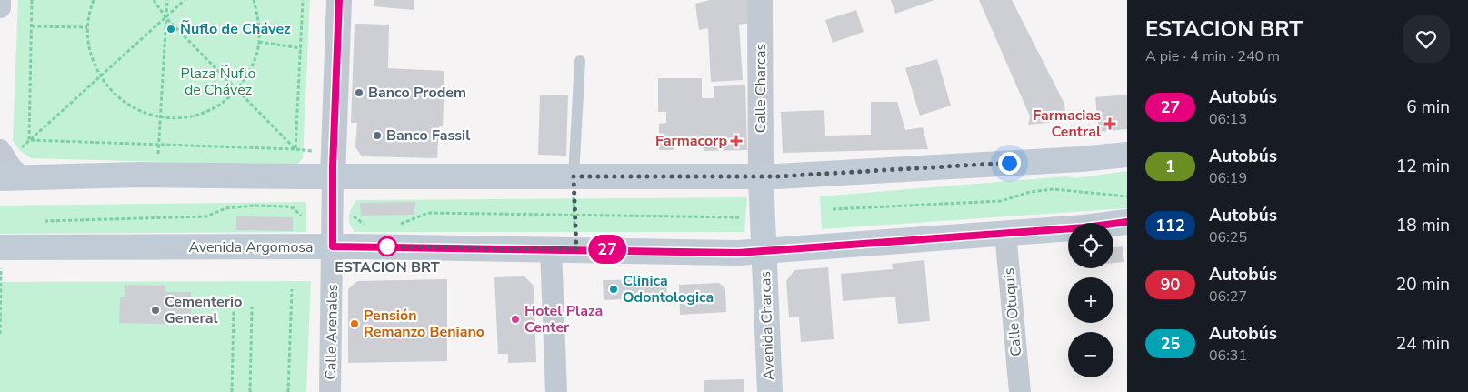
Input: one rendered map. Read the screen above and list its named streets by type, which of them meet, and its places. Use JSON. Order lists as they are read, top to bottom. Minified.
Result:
{"streets":{"main road":["Avenida Argomosa","Avenida Charcas"],"street":["Calle Charcas","Calle Otuquis","Calle Arenales"]},"crossings":[["Calle Charcas","Avenida Charcas"],["Avenida Argomosa","Calle Otuquis"],["Avenida Argomosa","Avenida Charcas"],["Avenida Argomosa","Calle Arenales"]],"parks":["Plaza Ñuflo de Chávez"],"places":{"other":["Ñuflo de Chávez","Banco Prodem","Banco Fassil","ESTACION BRT","Clinica Odontologica","Cementerio General","Hotel Plaza Center","Pensión Remanzo Beniano"],"health":["Farmacias Central","Farmacorp"]},"lines":["bus line 27"],"page":{"on_map":"27","heading":["ESTACION BRT","A pie · 4 min · 240 m"],"list":[{"mark":"27","name":"Autobús","note":"06:13","value":"6 min"},{"mark":"1","name":"Autobús","note":"06:19","value":"12 min"},{"mark":"112","name":"Autobús","note":"06:25","value":"18 min"},{"mark":"90","name":"Autobús","note":"06:27","value":"20 min"},{"mark":"25","name":"Autobús","note":"06:31","value":"24 min"}],"map_buttons":["+","−"]}}
